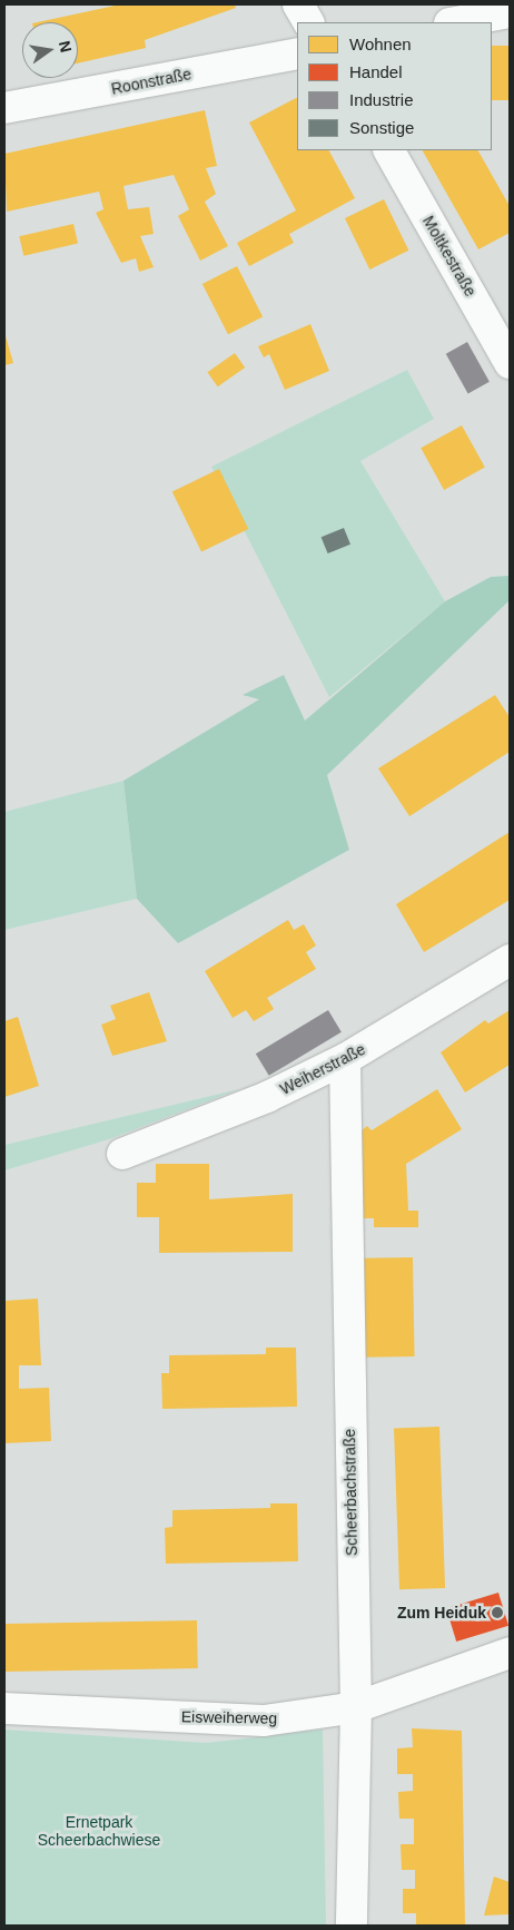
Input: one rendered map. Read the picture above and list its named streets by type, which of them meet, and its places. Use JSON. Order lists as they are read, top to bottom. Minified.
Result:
{"streets":{"street":["Roonstraße","Moltkestraße","Weiherstraße","Scheerbachstraße","Eisweiherweg"]},"crossings":[["Weiherstraße","Scheerbachstraße"],["Scheerbachstraße","Eisweiherweg"]],"parks":["Ernetpark Scheerbachwiese"],"places":["Zum Heiduk"],"legend":["Wohnen","Handel","Industrie","Sonstige"],"north":"right"}
